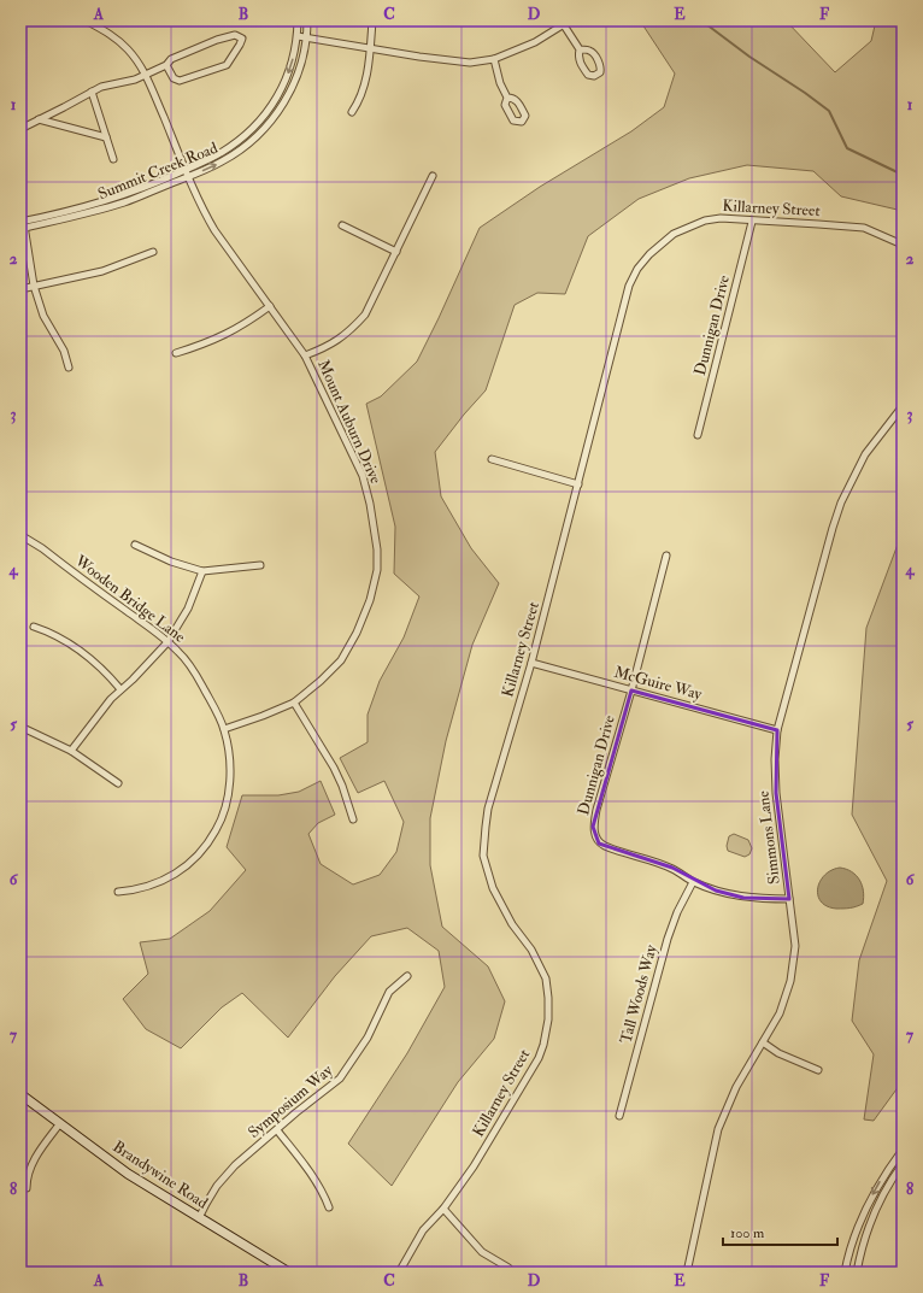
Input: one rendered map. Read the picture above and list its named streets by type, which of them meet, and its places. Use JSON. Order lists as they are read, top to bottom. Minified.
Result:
{"streets":{"main road":["Brandywine Road"],"street":["Summit Creek Road","Killarney Street","Dunnigan Drive","Mount Auburn Drive","Wooden Bridge Lane","McGuire Way","Simmons Lane","Tall Woods Way","Symposium Way"]},"crossings":[["Summit Creek Road","Mount Auburn Drive"],["Killarney Street","Dunnigan Drive"],["Killarney Street","McGuire Way"],["Dunnigan Drive","McGuire Way"],["Dunnigan Drive","Simmons Lane"],["Dunnigan Drive","Tall Woods Way"],["Mount Auburn Drive","Wooden Bridge Lane"],["McGuire Way","Simmons Lane"],["Symposium Way","Brandywine Road"]],"scale_bar":"100 m","grid":{"columns":["A","B","C","D","E","F"],"rows":["1","2","3","4","5","6","7","8"]}}
